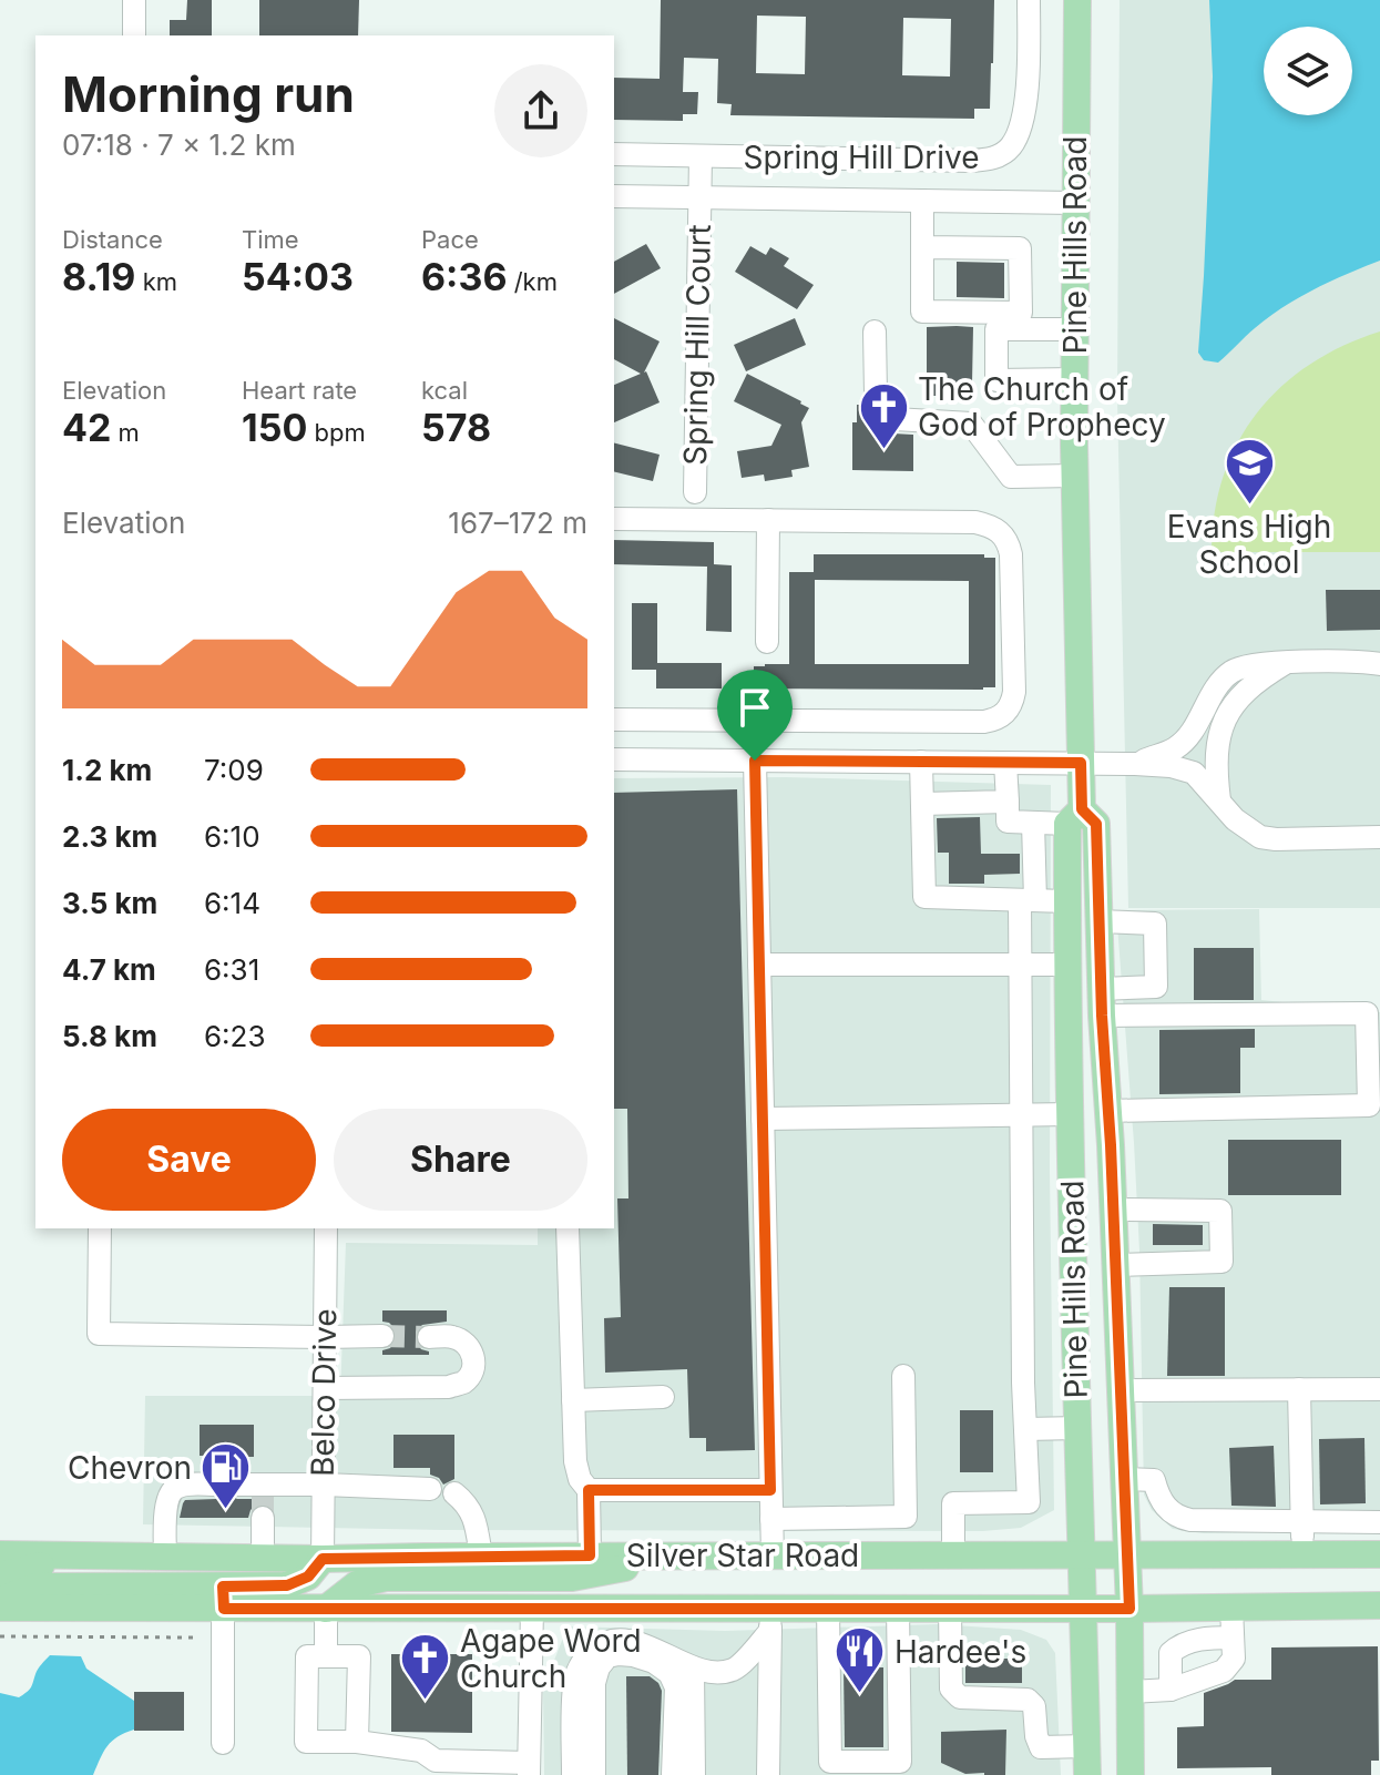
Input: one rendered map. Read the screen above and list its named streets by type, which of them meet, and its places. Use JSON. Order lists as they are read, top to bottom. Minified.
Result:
{"streets":{"main road":["Pine Hills Road","Silver Star Road"],"street":["Spring Hill Drive","Spring Hill Court","Belco Drive"]},"crossings":[["Spring Hill Drive","Pine Hills Road"],["Spring Hill Drive","Spring Hill Court"],["Pine Hills Road","Silver Star Road"],["Belco Drive","Silver Star Road"]],"places":{"church":["The Church of God of Prophecy","Agape Word Church"],"school or university":["Evans High School"],"fuel station":["Chevron"],"restaurant":["Hardee's"]},"page":{"heading":["Morning run","07:18 · 7 × 1.2 km"],"stats":[["Distance","8.19 km"],["Time","54:03"],["Pace","6:36 /km"],["Elevation","42 m"],["Heart rate","150 bpm"],["kcal","578"]],"chart":["Elevation","167–172 m"],"list":[{"name":"1.2 km","note":"7:09"},{"name":"2.3 km","note":"6:10"},{"name":"3.5 km","note":"6:14"},{"name":"4.7 km","note":"6:31"},{"name":"5.8 km","note":"6:23"}],"buttons":["Save","Share"]}}
